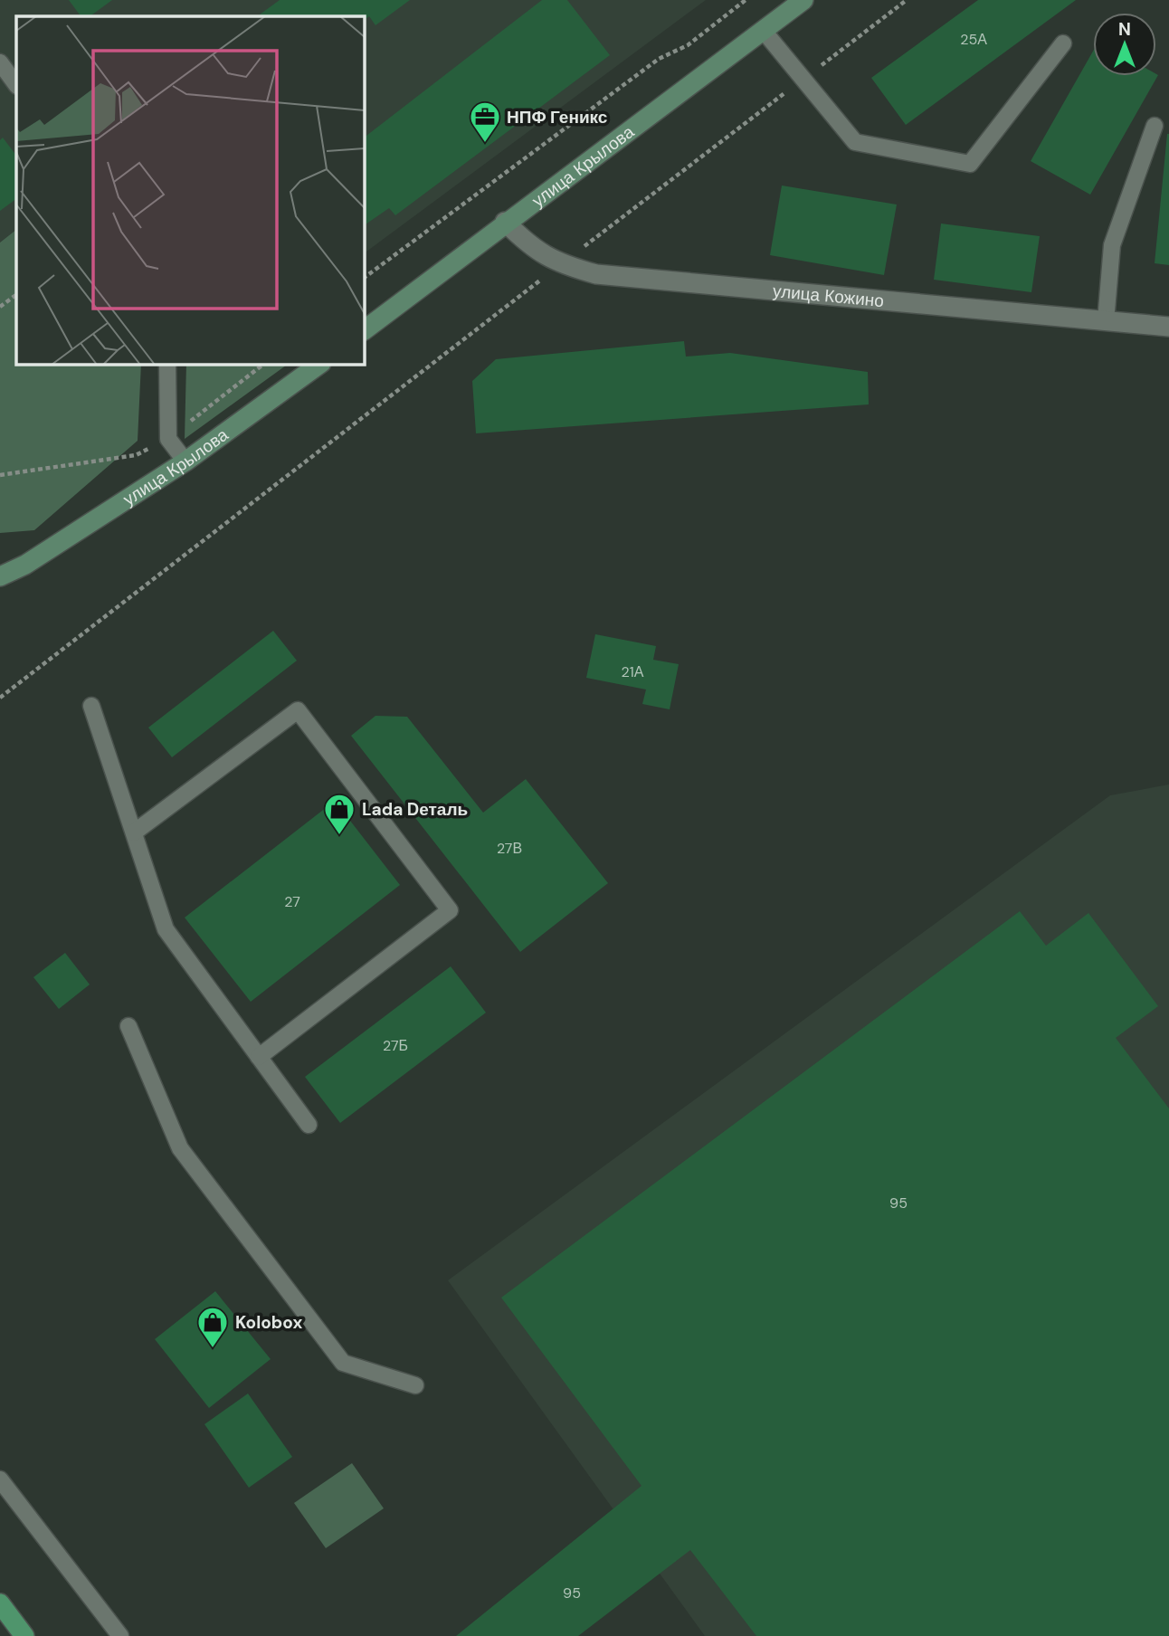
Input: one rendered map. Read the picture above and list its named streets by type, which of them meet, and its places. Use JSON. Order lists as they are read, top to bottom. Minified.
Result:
{"streets":{"main road":["улица Крылова"],"street":["улица Кожино"]},"crossings":[["улица Крылова","улица Кожино"]],"places":{"office":["НПФ Геникс"],"shop":["Lada Dеталь","Kolobox"]},"house_numbers":["25А","21А","27В","27","27Б","95","95"],"north":"top"}
